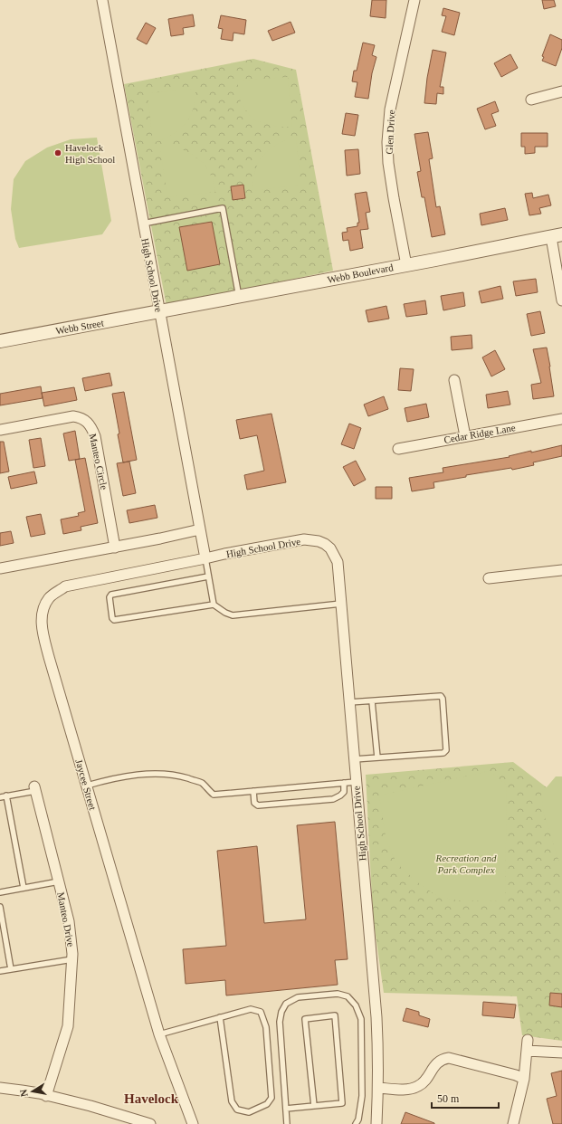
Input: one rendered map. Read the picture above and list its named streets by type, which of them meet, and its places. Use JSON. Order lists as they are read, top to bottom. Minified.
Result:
{"streets":{"street":["Glen Drive","Webb Boulevard","High School Drive","Webb Street","Cedar Ridge Lane","Manteo Circle","Jaycee Street","Manteo Drive"]},"crossings":[["Glen Drive","Webb Boulevard"],["Webb Boulevard","High School Drive"],["Webb Boulevard","Webb Street"],["High School Drive","Webb Street"],["High School Drive","Jaycee Street"]],"districts":["Havelock"],"parks":["Recreation and Park Complex"],"places":["Havelock High School"],"scale_bar":"50 m","north":"left"}
